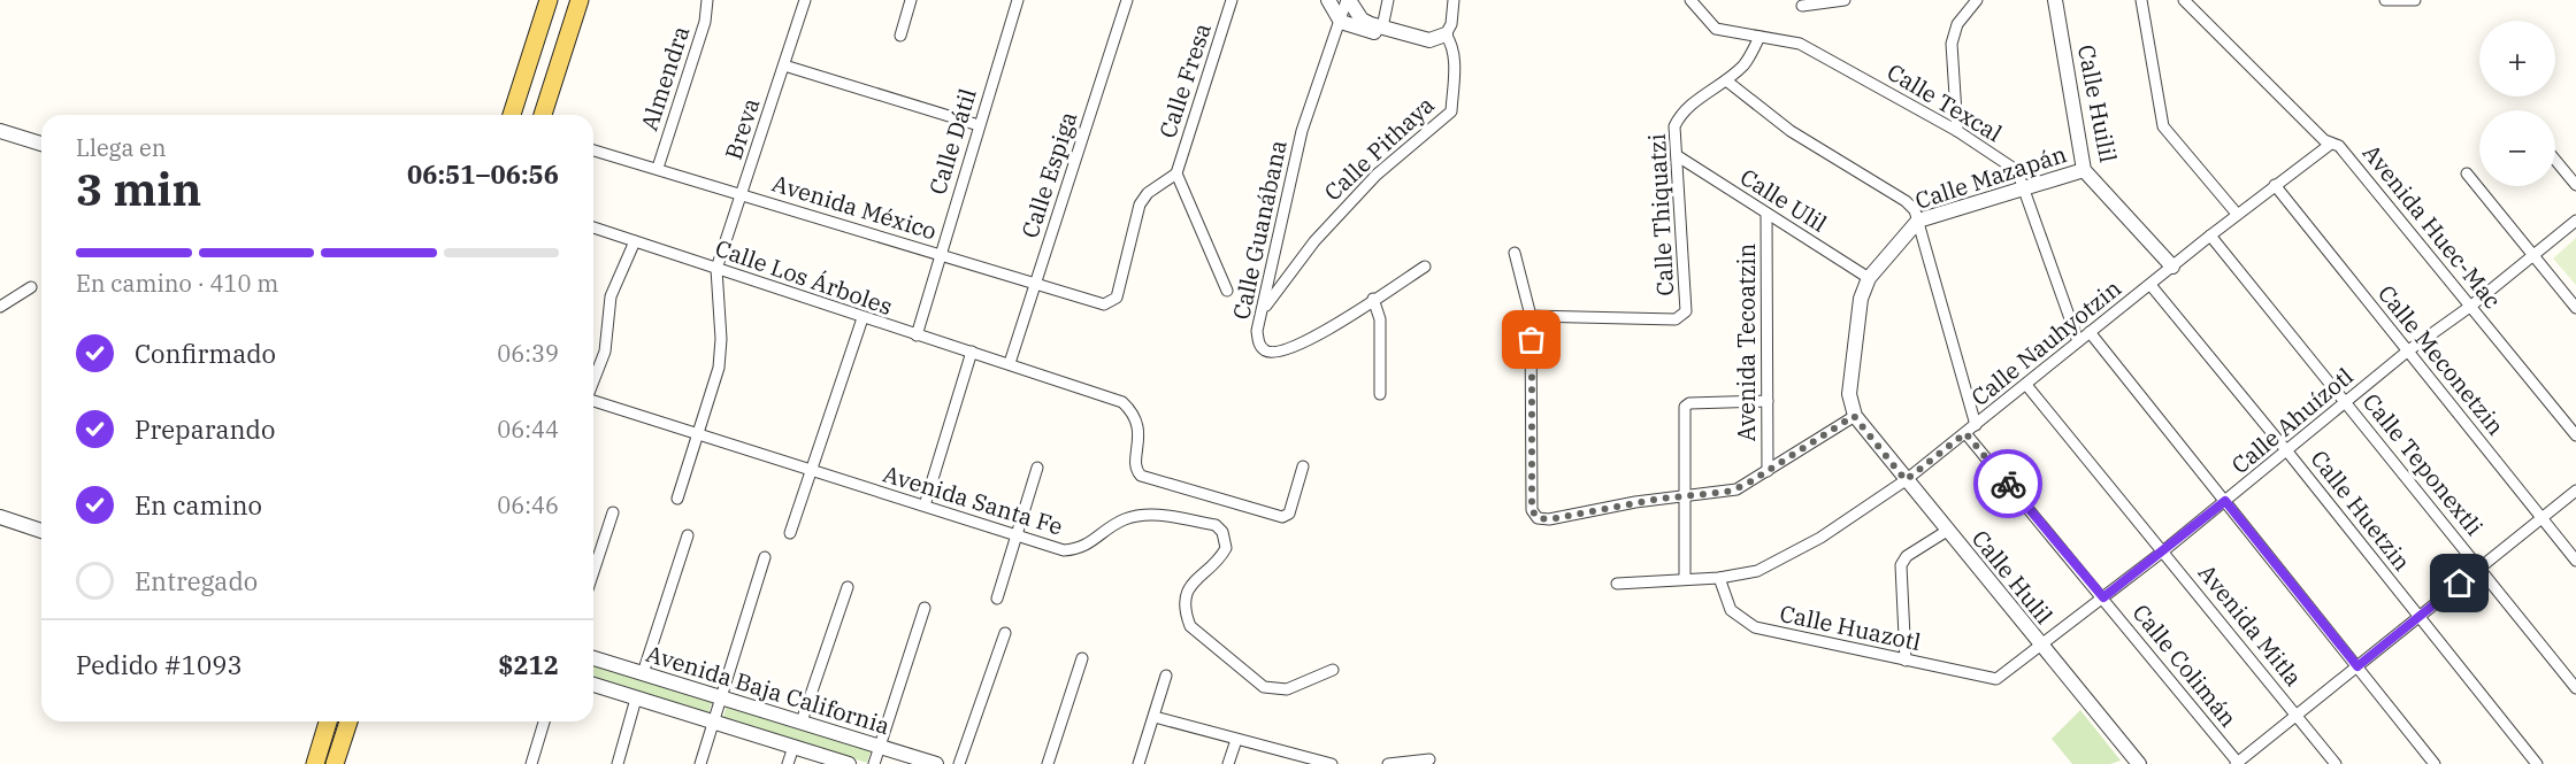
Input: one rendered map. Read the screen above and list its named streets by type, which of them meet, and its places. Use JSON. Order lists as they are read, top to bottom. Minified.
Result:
{"streets":{"street":["Almendra","Calle Fresa","Calle Texcal","Calle Huilil","Breva","Calle Dátil","Calle Pithaya","Calle Espiga","Calle Mazapán","Calle Ulil","Avenida México","Calle Thiquatzi","Avenida Huec-Mac","Calle Guanábana","Calle Los Árboles","Avenida Tecoatzin","Calle Nauhyotzin","Calle Meconetzin","Calle Ahuízotl","Calle Teponextli","Avenida Santa Fe","Calle Huetzin","Calle Hulil","Avenida Mitla","Calle Huazotl","Calle Colimán","Avenida Baja California"]},"crossings":[["Almendra","Avenida México"],["Calle Fresa","Avenida México"],["Calle Texcal","Calle Mazapán"],["Calle Texcal","Calle Thiquatzi"],["Calle Texcal","Calle Nauhyotzin"],["Calle Huilil","Calle Mazapán"],["Calle Huilil","Calle Nauhyotzin"],["Breva","Avenida México"],["Breva","Calle Los Árboles"],["Calle Dátil","Avenida México"],["Calle Dátil","Calle Los Árboles"],["Calle Pithaya","Calle Guanábana"],["Calle Espiga","Avenida México"],["Calle Espiga","Calle Los Árboles"],["Calle Mazapán","Calle Ulil"],["Calle Mazapán","Calle Hulil"],["Calle Ulil","Calle Thiquatzi"],["Calle Ulil","Avenida Tecoatzin"],["Avenida Huec-Mac","Calle Nauhyotzin"],["Avenida Huec-Mac","Calle Ahuízotl"],["Calle Nauhyotzin","Calle Meconetzin"],["Calle Nauhyotzin","Calle Teponextli"],["Calle Nauhyotzin","Calle Huetzin"],["Calle Nauhyotzin","Calle Hulil"],["Calle Nauhyotzin","Avenida Mitla"],["Calle Nauhyotzin","Calle Huazotl"],["Calle Nauhyotzin","Calle Colimán"],["Calle Meconetzin","Calle Ahuízotl"],["Calle Ahuízotl","Calle Teponextli"],["Calle Ahuízotl","Calle Huetzin"],["Calle Ahuízotl","Calle Hulil"],["Calle Ahuízotl","Avenida Mitla"],["Calle Ahuízotl","Calle Huazotl"],["Calle Ahuízotl","Calle Colimán"]],"page":{"map_buttons":["+","−"],"heading":["3 min","Llega en","06:51–06:56"],"panel":["Pedido #1093","$212"],"bar":"En camino · 410 m","list":[["Confirmado","06:39"],["Preparando","06:44"],["En camino","06:46"],"Entregado"]}}
